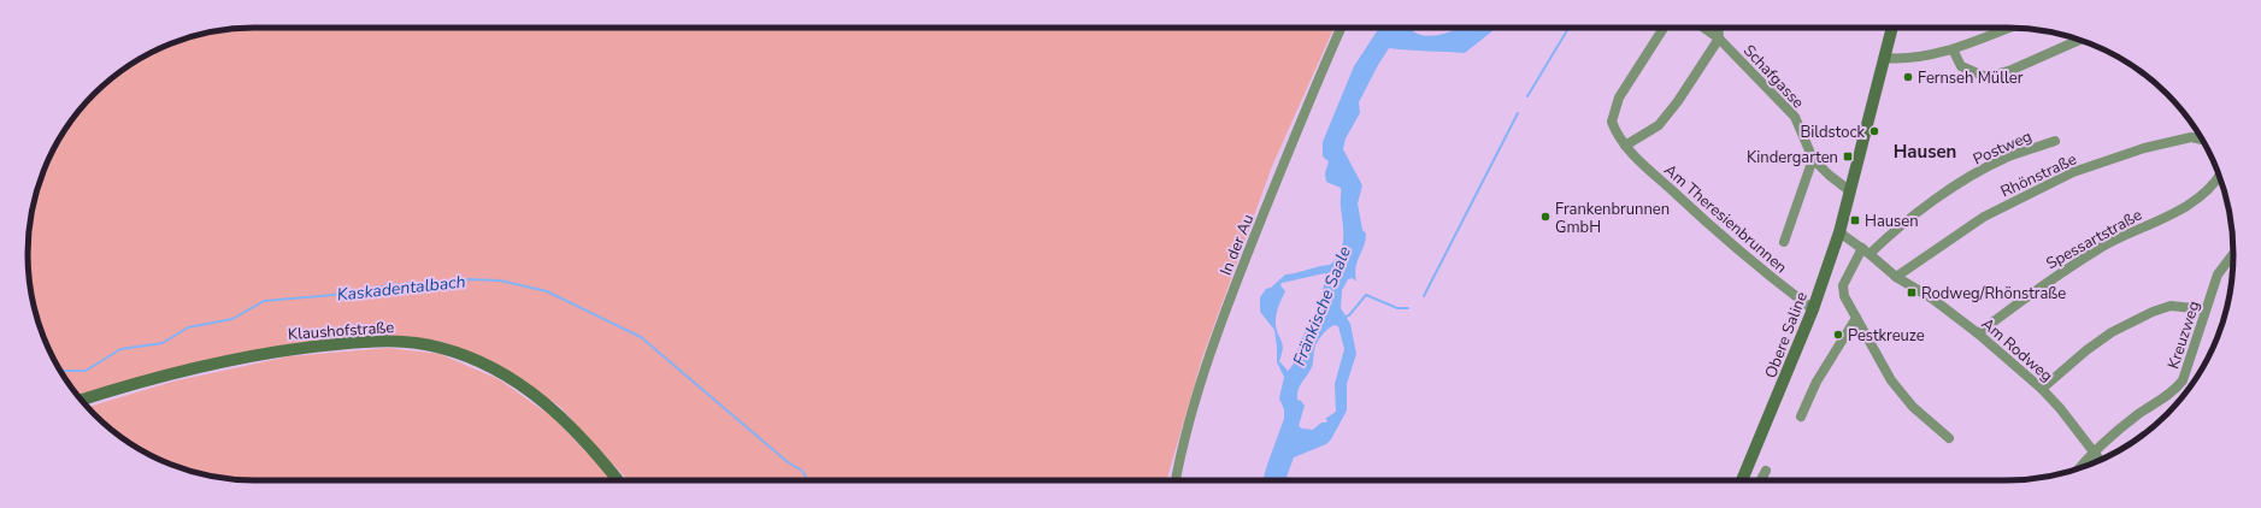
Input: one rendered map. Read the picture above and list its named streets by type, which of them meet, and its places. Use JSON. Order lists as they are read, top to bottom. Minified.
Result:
{"streets":{"main road":["Klaushofstraße","Obere Saline"],"street":["Schafgasse","Postweg","Rhönstraße","Am Theresienbrunnen","Spessartstraße","In der Au","Kreuzweg","Am Rodweg"]},"crossings":[["Schafgasse","Obere Saline"],["Postweg","Am Rodweg"],["Rhönstraße","Am Rodweg"],["Am Theresienbrunnen","Obere Saline"],["Spessartstraße","Am Rodweg"],["Obere Saline","Am Rodweg"],["Kreuzweg","Am Rodweg"]],"districts":["Hausen"],"water":["Kaskadentalbach","Fränkische Saale"],"places":{"other":["Fernseh Müller","Bildstock","Frankenbrunnen GmbH","Pestkreuze"],"transit":["Kindergarten","Hausen","Rodweg/Rhönstraße"]}}
